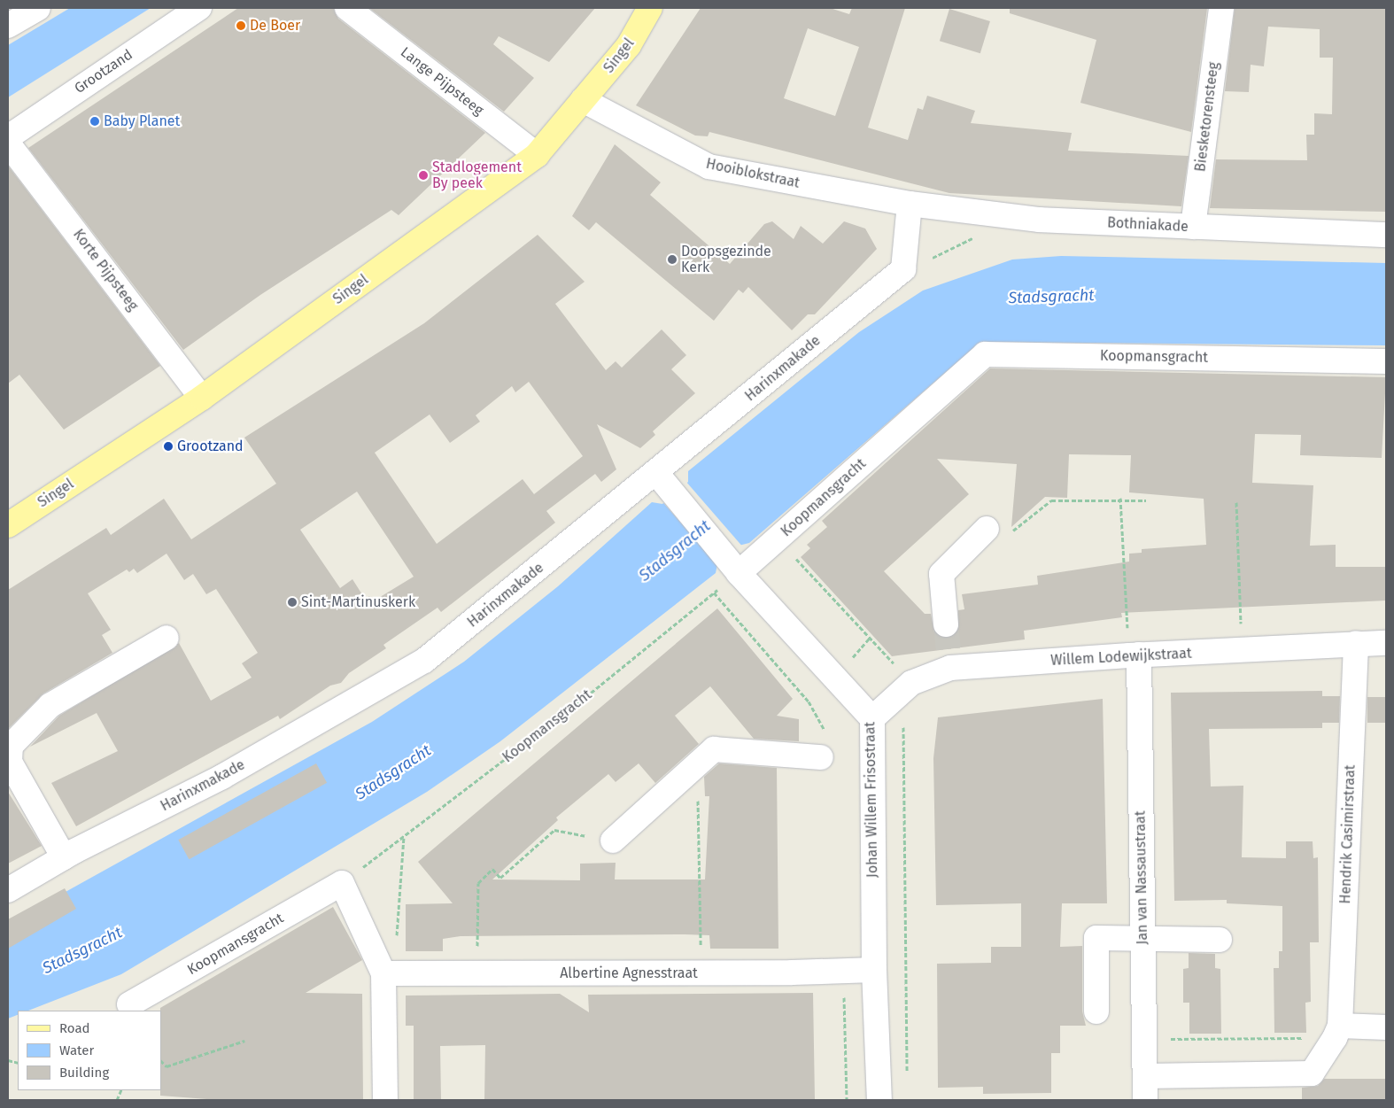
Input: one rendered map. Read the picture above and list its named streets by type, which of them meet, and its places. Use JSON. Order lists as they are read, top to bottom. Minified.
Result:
{"streets":{"main road":["Singel"],"street":["Grootzand","Lange Pijpsteeg","Biesketorensteeg","Hooiblokstraat","Bothniakade","Korte Pijpsteeg","Koopmansgracht","Harinxmakade","Willem Lodewijkstraat","Johan Willem Frisostraat","Hendrik Casimirstraat","Jan van Nassaustraat","Albertine Agnesstraat"]},"crossings":[["Singel","Lange Pijpsteeg"],["Singel","Hooiblokstraat"],["Singel","Korte Pijpsteeg"],["Biesketorensteeg","Bothniakade"],["Hooiblokstraat","Bothniakade"],["Koopmansgracht","Johan Willem Frisostraat"],["Harinxmakade","Johan Willem Frisostraat"],["Willem Lodewijkstraat","Johan Willem Frisostraat"],["Willem Lodewijkstraat","Hendrik Casimirstraat"],["Willem Lodewijkstraat","Jan van Nassaustraat"],["Johan Willem Frisostraat","Albertine Agnesstraat"]],"water":["Stadsgracht"],"places":["De Boer","Baby Planet","Stadlogement By peek","Doopsgezinde Kerk","Grootzand","Sint-Martinuskerk"],"legend":["Road","Water","Building"]}
